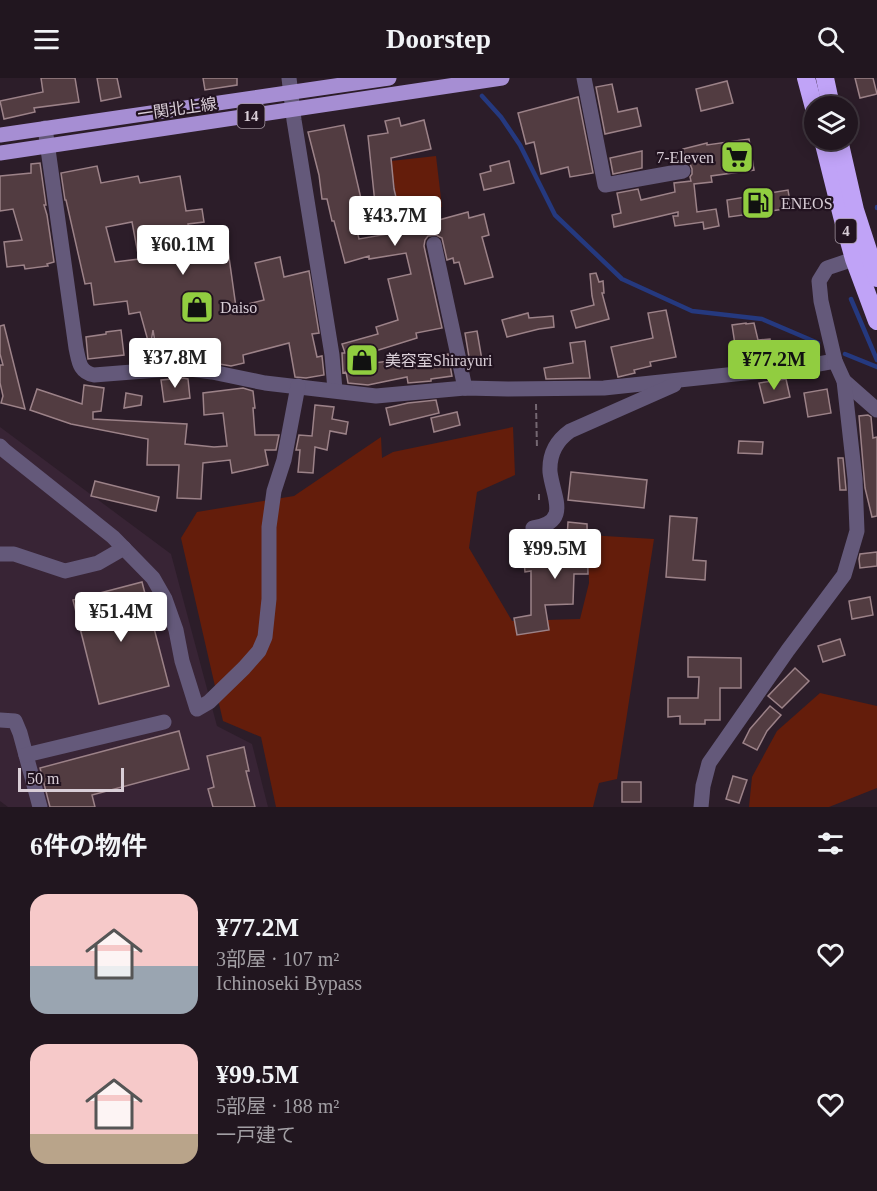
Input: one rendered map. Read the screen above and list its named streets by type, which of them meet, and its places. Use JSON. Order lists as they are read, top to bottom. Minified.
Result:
{"streets":{"highway":["4"],"main road":["一関北上線","14"]},"places":{"supermarket":["7-Eleven"],"fuel station":["ENEOS"],"shop":["Daiso","美容室Shirayuri"]},"scale_bar":"50 m","page":{"header":"Doorstep","price":["¥43.7M","¥60.1M","¥37.8M","¥77.2M","¥99.5M","¥51.4M"],"scale":"50 m","heading":"6件の物件","list":[{"name":"¥77.2M","note":"3部屋 · 107 m² · Ichinoseki Bypass"},{"name":"¥99.5M","note":"5部屋 · 188 m² · 一戸建て"}]}}
